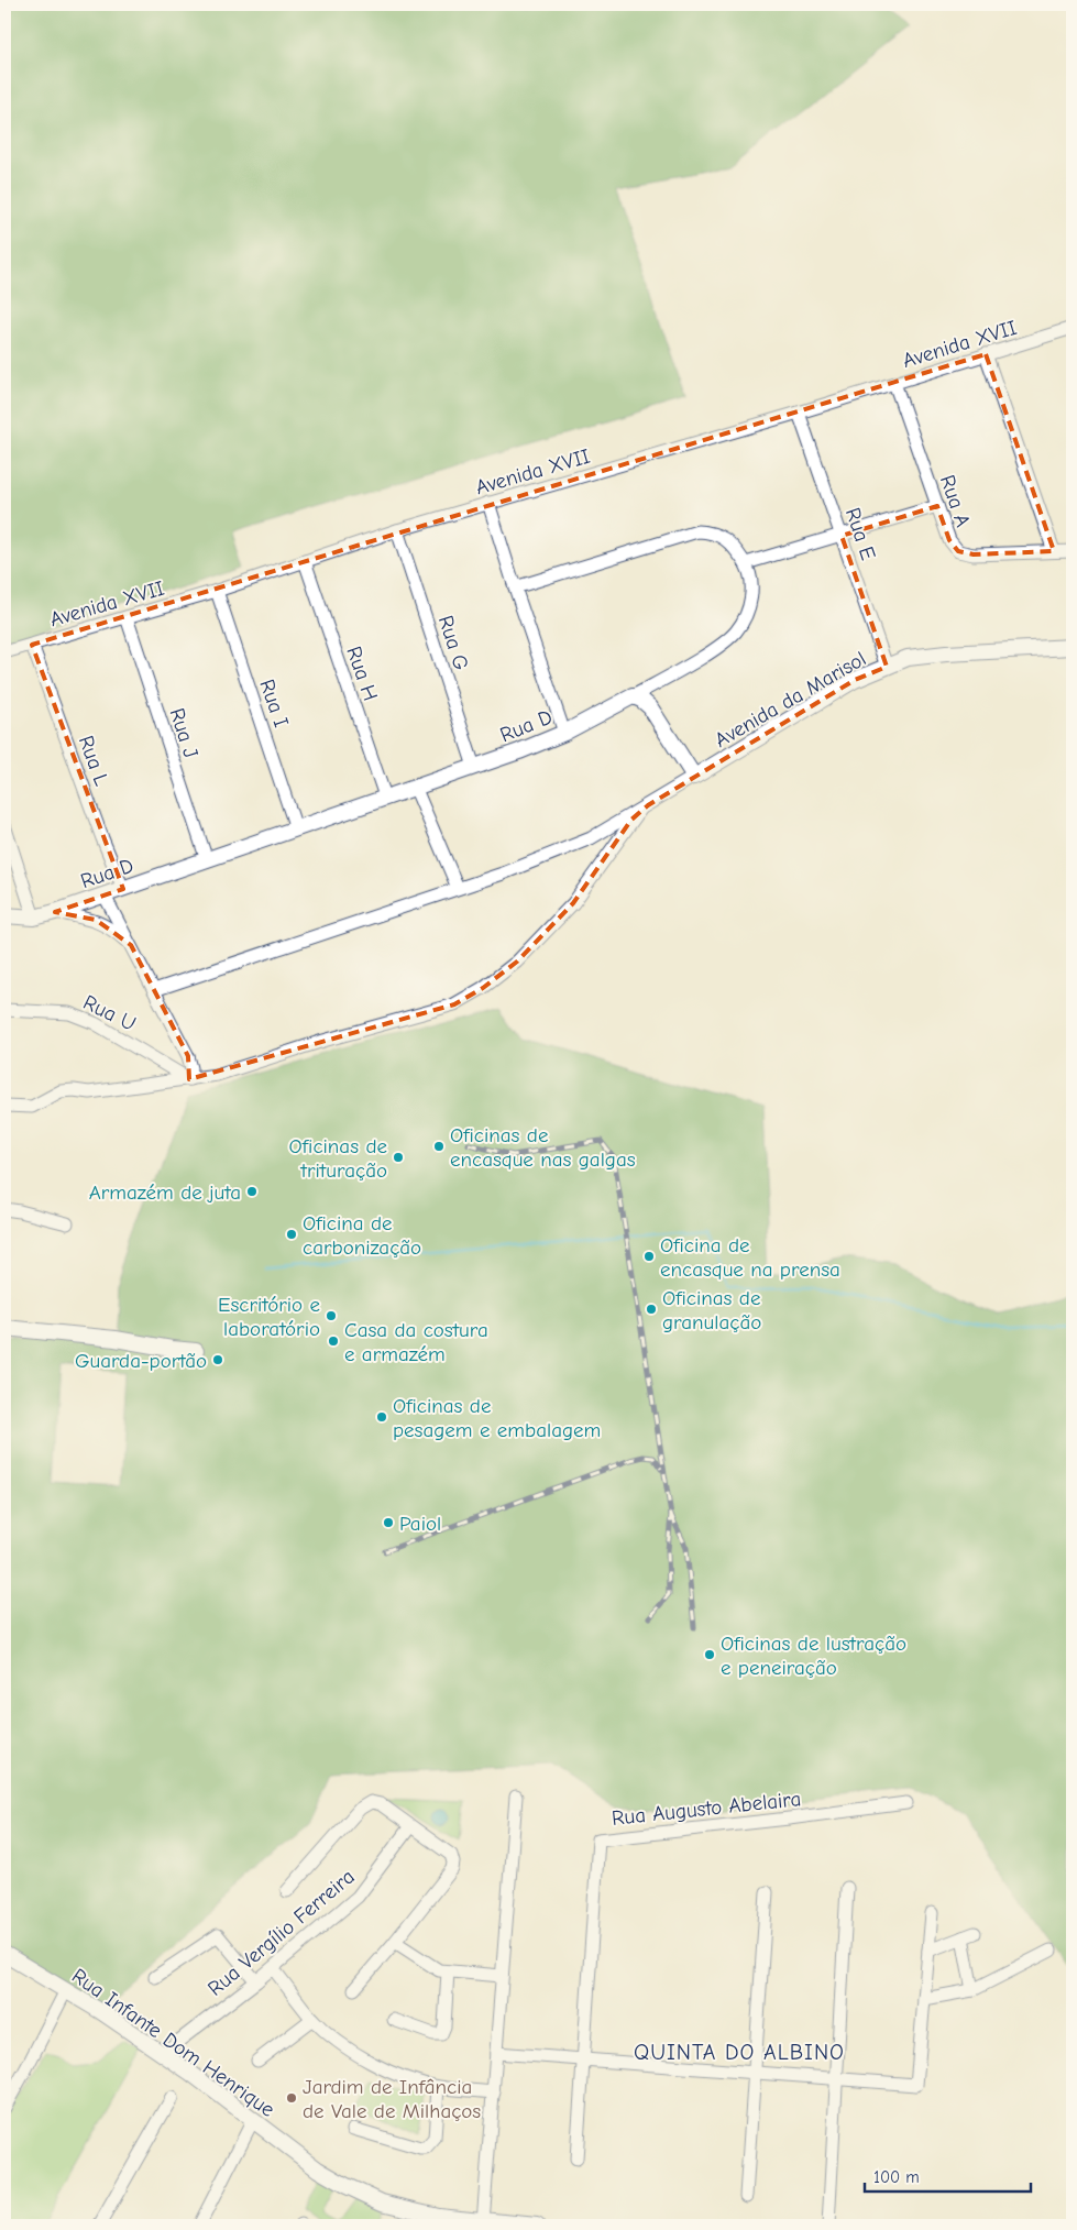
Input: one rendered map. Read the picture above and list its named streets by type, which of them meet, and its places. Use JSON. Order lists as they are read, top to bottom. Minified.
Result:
{"streets":{"street":["Avenida XVII","Rua A","Rua E","Rua G","Rua H","Avenida da Marisol","Rua I","Rua D","Rua J","Rua L","Rua U","Rua Augusto Abelaira","Rua Vergílio Ferreira","Rua Infante Dom Henrique"]},"crossings":[["Avenida XVII","Rua A"],["Avenida XVII","Rua E"],["Avenida XVII","Rua G"],["Avenida XVII","Rua H"],["Avenida XVII","Rua I"],["Avenida XVII","Rua J"],["Avenida XVII","Rua L"],["Rua E","Avenida da Marisol"],["Rua G","Rua D"],["Rua H","Rua D"],["Rua I","Rua D"],["Rua D","Rua J"],["Rua D","Rua L"],["Rua Vergílio Ferreira","Rua Infante Dom Henrique"]],"districts":["QUINTA DO ALBINO"],"places":["Oficinas de encasque nas galgas","Oficinas de trituração","Armazém de juta","Oficina de carbonização","Oficina de encasque na prensa","Oficinas de granulação","Escritório e laboratório","Casa da costura e armazém","Guarda-portão","Oficinas de pesagem e embalagem","Paiol","Oficinas de lustração e peneiração","Jardim de Infância de Vale de Milhaços"],"scale_bar":"100 m"}
